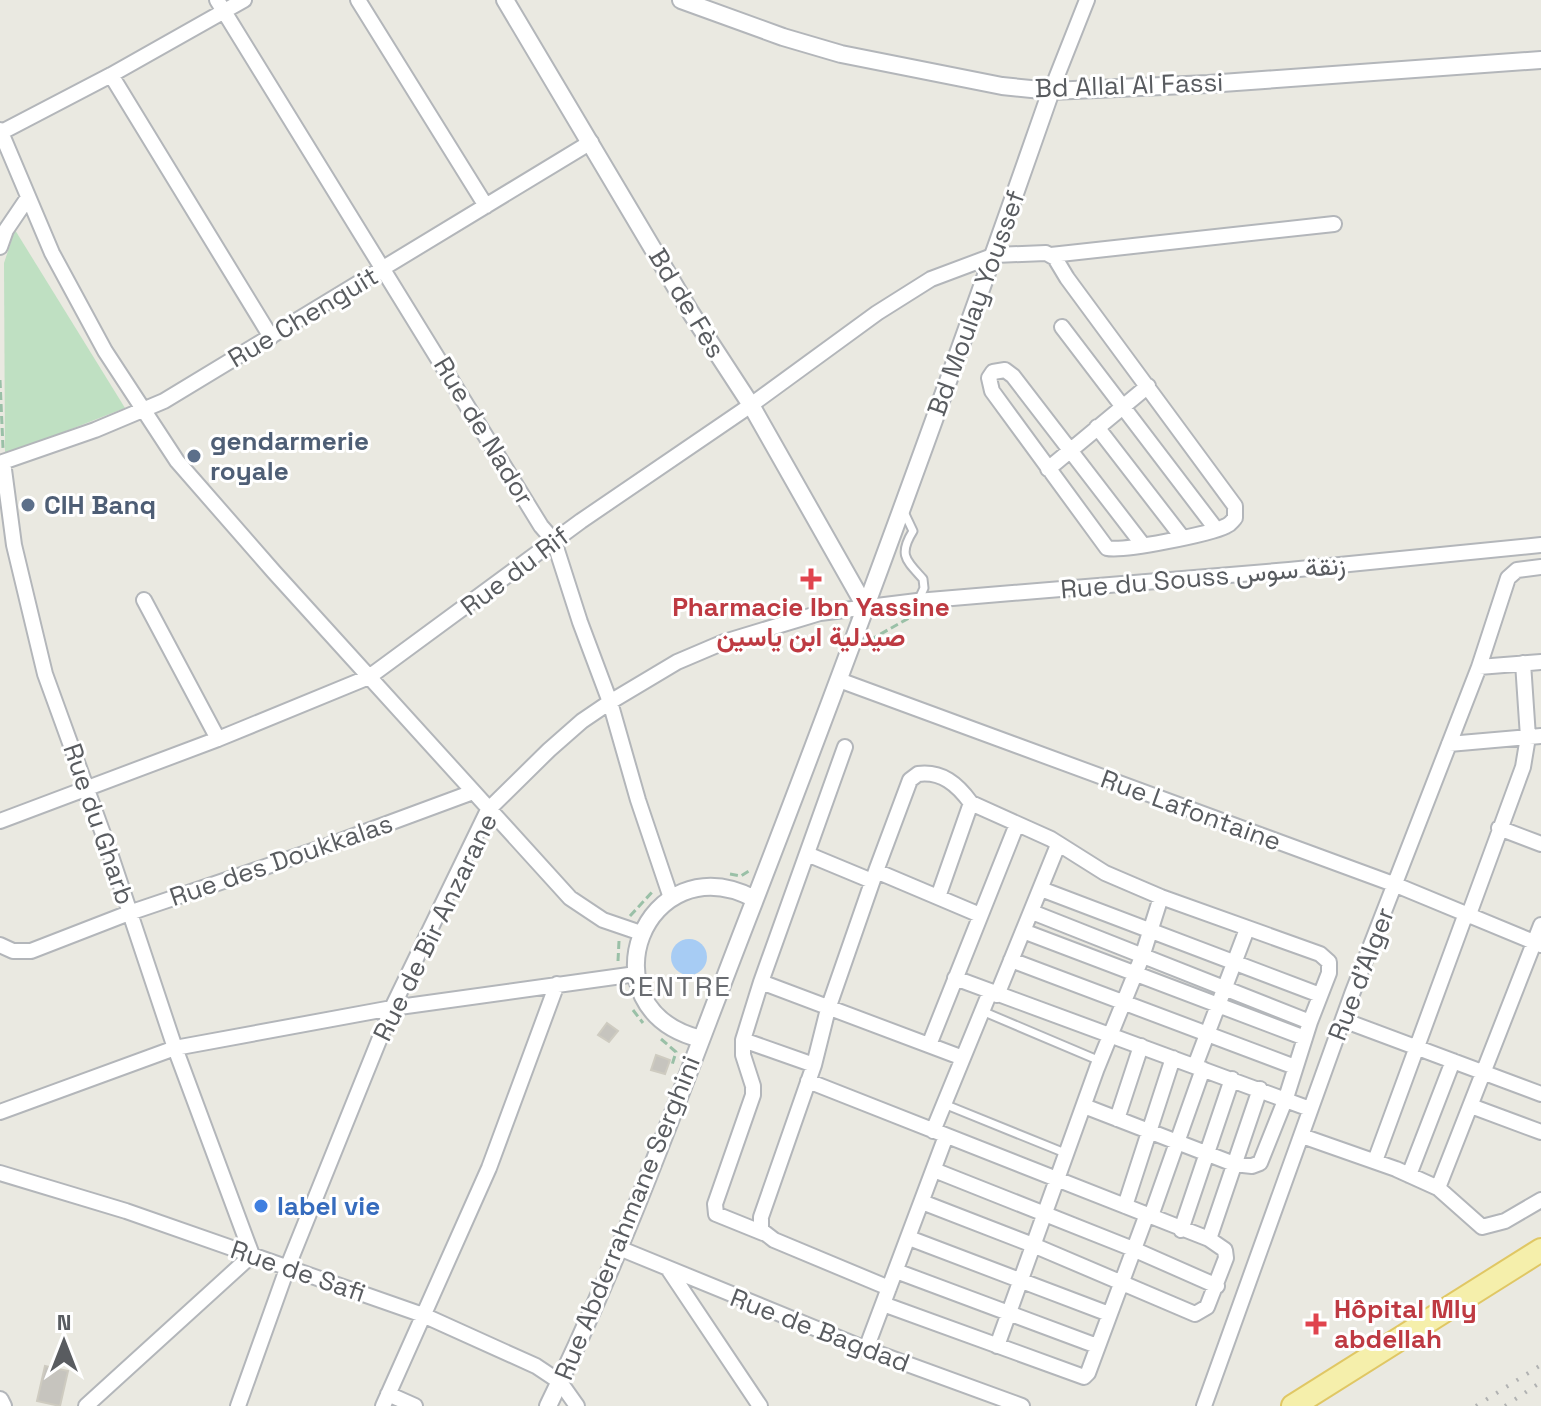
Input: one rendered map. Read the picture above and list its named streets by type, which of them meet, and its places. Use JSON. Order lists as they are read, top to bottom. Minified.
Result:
{"streets":{"street":["Bd Allal Al Fassi","Bd de Fès","Bd Moulay Youssef","Rue Chenguit","Rue de Nador","Rue du Rif","Rue du Souss زنقة سوس","Rue Lafontaine","Rue du Gharb","Rue des Doukkalas","Rue de Bir Anzarane","Rue d'Alger","Rue Abderrahmane Serghini","Rue de Safi","Rue de Bagdad"]},"crossings":[["Bd Allal Al Fassi","Bd Moulay Youssef"],["Bd de Fès","Bd Moulay Youssef"],["Bd de Fès","Rue Chenguit"],["Bd de Fès","Rue du Rif"],["Bd de Fès","Rue du Souss زنقة سوس"],["Bd de Fès","Rue de Bir Anzarane"],["Bd Moulay Youssef","Rue du Rif"],["Bd Moulay Youssef","Rue du Souss زنقة سوس"],["Bd Moulay Youssef","Rue de Bir Anzarane"],["Rue Chenguit","Rue de Nador"],["Rue Chenguit","Rue du Gharb"],["Rue de Nador","Rue du Rif"],["Rue de Nador","Rue de Bir Anzarane"],["Rue du Rif","Rue du Gharb"],["Rue du Souss زنقة سوس","Rue de Bir Anzarane"],["Rue Lafontaine","Rue d'Alger"],["Rue du Gharb","Rue des Doukkalas"],["Rue du Gharb","Rue de Safi"],["Rue de Bir Anzarane","Rue de Safi"],["Rue Abderrahmane Serghini","Rue de Safi"],["Rue Abderrahmane Serghini","Rue de Bagdad"]],"districts":["CENTRE"],"places":{"other":["gendarmerie royale","CIH Banq","label vie"],"health":["Pharmacie Ibn Yassine صيدلية ابن ياسين","Hôpital Mly abdellah"]},"north":"top"}
